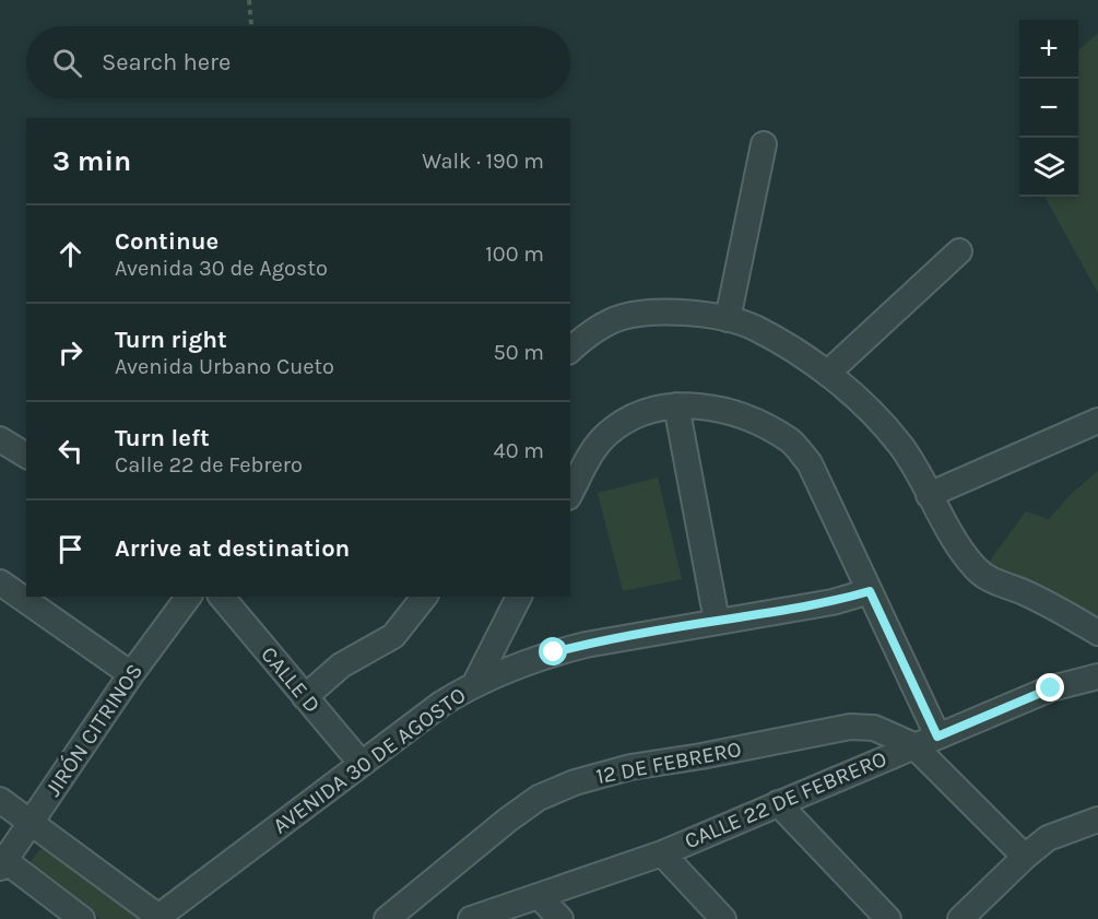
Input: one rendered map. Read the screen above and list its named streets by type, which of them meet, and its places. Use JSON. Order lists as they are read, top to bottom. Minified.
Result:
{"streets":{"street":["CALLE D","JIRÓN CITRINOS","AVENIDA 30 DE AGOSTO","12 DE FEBRERO","CALLE 22 DE FEBRERO"]},"crossings":[["CALLE D","AVENIDA 30 DE AGOSTO"],["12 DE FEBRERO","CALLE 22 DE FEBRERO"]],"page":{"map_buttons":["+","−"],"search":"Search here","heading":["3 min","Walk · 190 m"],"list":[["Continue","Avenida 30 de Agosto","100 m"],["Turn right","Avenida Urbano Cueto","50 m"],["Turn left","Calle 22 de Febrero","40 m"],"Arrive at destination"]}}
